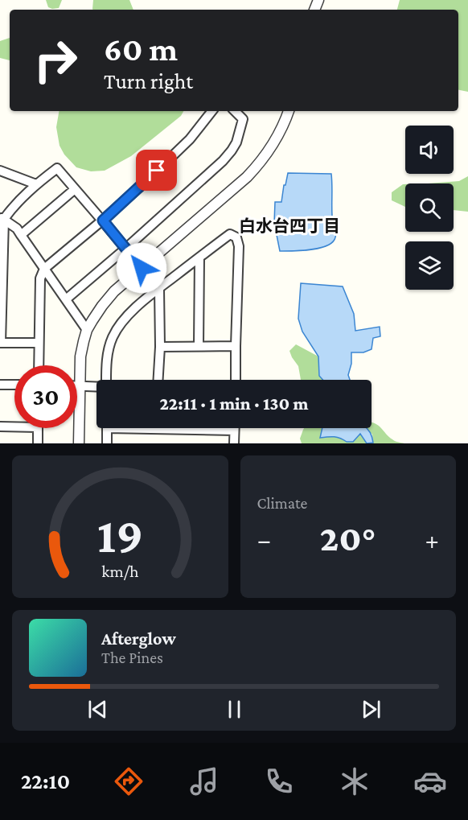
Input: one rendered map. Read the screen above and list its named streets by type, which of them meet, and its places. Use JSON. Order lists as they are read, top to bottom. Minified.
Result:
{"districts":["白水台四丁目"],"page":{"turn":["60 m","Turn right"],"limit":"30","trip":"22:11 · 1 min · 130 m","tile":"Climate","heat":["−","20°","+"],"song":["Afterglow","The Pines"],"tabs":"22:10","gauge":["19","km/h"]}}
